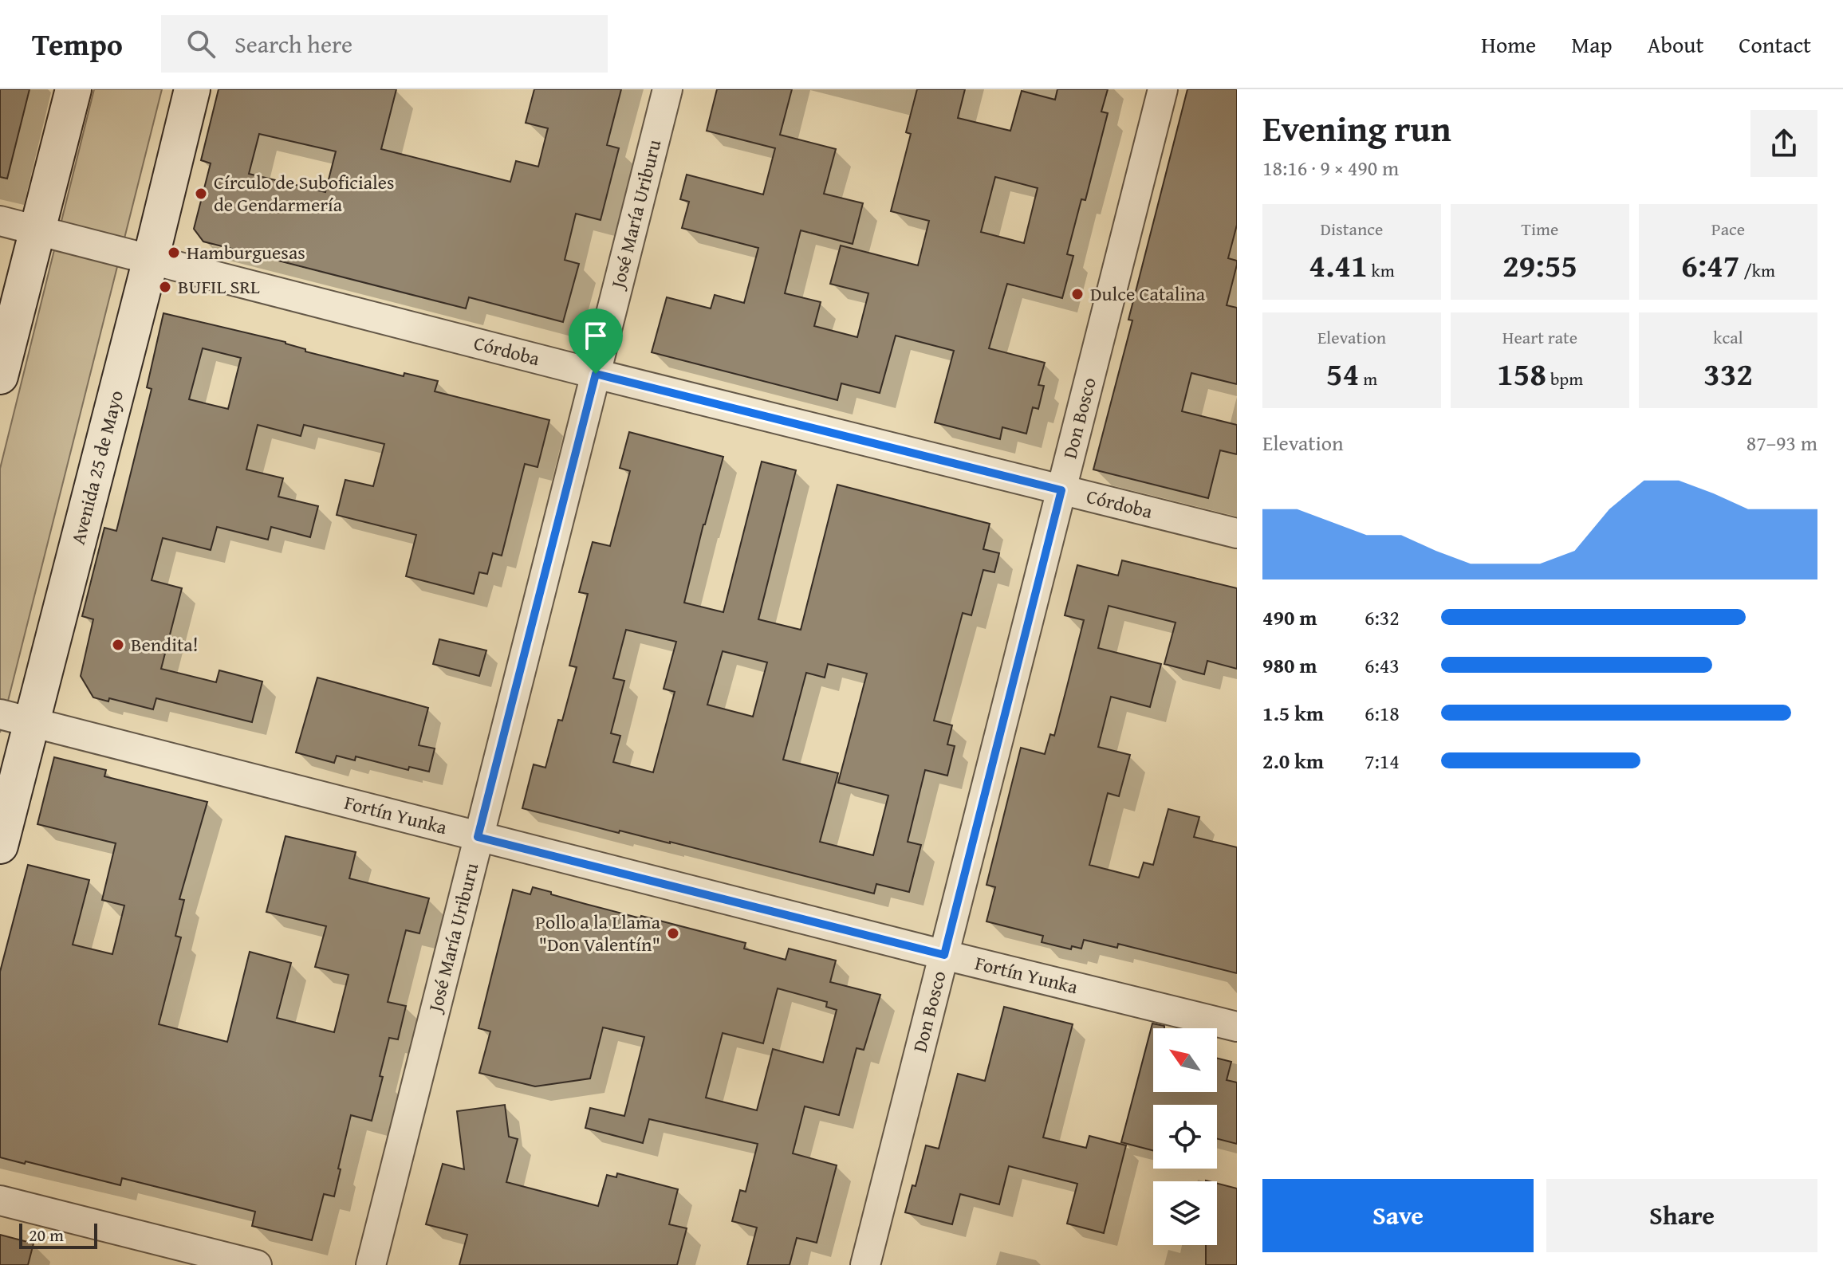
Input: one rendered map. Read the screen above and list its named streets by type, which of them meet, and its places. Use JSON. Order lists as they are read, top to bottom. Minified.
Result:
{"streets":{"main road":["Avenida 25 de Mayo"],"street":["José María Uriburu","Córdoba","Don Bosco","Fortín Yunka"]},"crossings":[["José María Uriburu","Córdoba"],["José María Uriburu","Fortín Yunka"],["Córdoba","Don Bosco"],["Córdoba","Avenida 25 de Mayo"],["Don Bosco","Fortín Yunka"],["Avenida 25 de Mayo","Fortín Yunka"]],"places":["Círculo de Suboficiales de Gendarmería","Hamburguesas","BUFIL SRL","Dulce Catalina","Bendita!","Pollo a la Llama \"Don Valentín\""],"scale_bar":"20 m","north":"top left","page":{"header":"Tempo","search":"Search here","nav":["Home","Map","About","Contact"],"heading":["Evening run","18:16 · 9 × 490 m"],"stats":[["Distance","4.41 km"],["Time","29:55"],["Pace","6:47 /km"],["Elevation","54 m"],["Heart rate","158 bpm"],["kcal","332"]],"chart":["Elevation","87–93 m"],"list":[{"name":"490 m","note":"6:32"},{"name":"980 m","note":"6:43"},{"name":"1.5 km","note":"6:18"},{"name":"2.0 km","note":"7:14"}],"buttons":["Save","Share"],"scale":"20 m"}}
